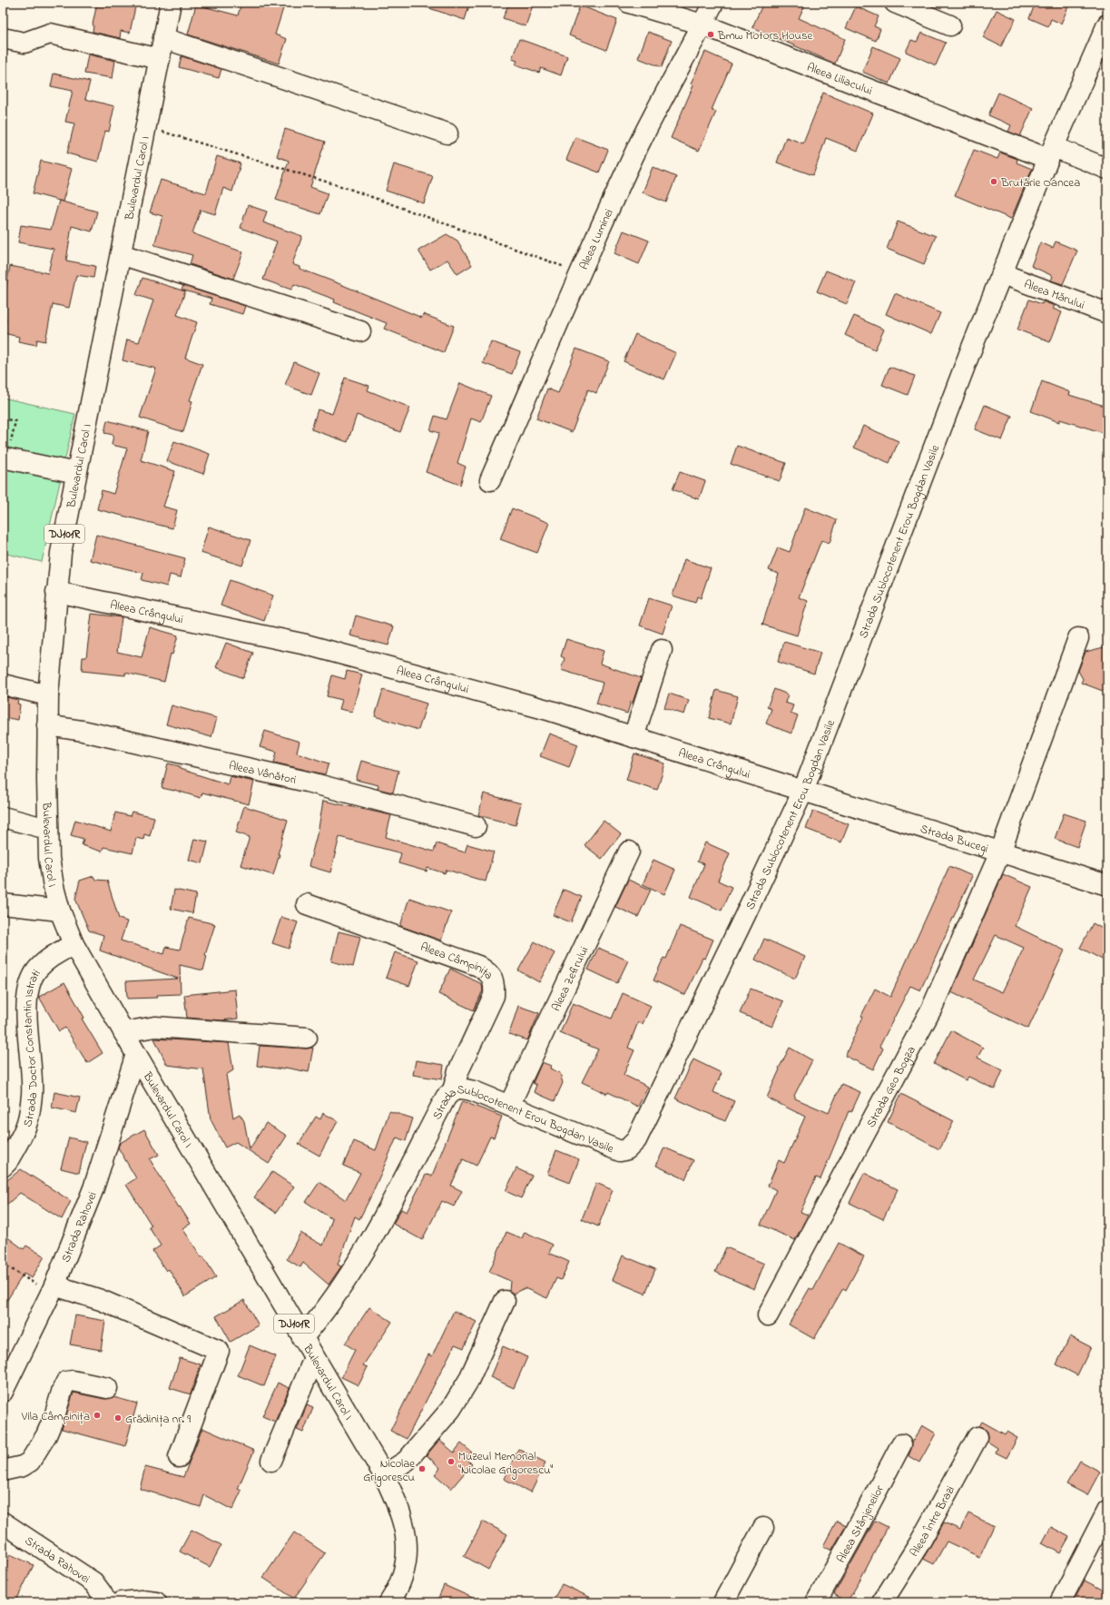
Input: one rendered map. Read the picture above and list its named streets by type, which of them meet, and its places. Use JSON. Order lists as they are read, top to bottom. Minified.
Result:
{"streets":{"street":["Aleea Liliacului","Bulevardul Carol I","Aleea Luminei","Aleea Mărului","DJ101R","Strada Sublocotenent Erou Bogdan Vasile","Aleea Crângului","Aleea Vânători","Strada Bucegi","Aleea Câmpinița","Aleea Zefirului","Strada Doctor Constantin Istrati","Strada Geo Bogza","Strada Rahovei","Aleea Între Brazi","Aleea Stânjeneilor"]},"crossings":[["Aleea Liliacului","Aleea Luminei"],["Aleea Liliacului","Strada Sublocotenent Erou Bogdan Vasile"],["Bulevardul Carol I","Strada Sublocotenent Erou Bogdan Vasile"],["Bulevardul Carol I","Aleea Crângului"],["Bulevardul Carol I","Aleea Vânători"],["Bulevardul Carol I","Strada Doctor Constantin Istrati"],["Bulevardul Carol I","Strada Rahovei"],["Aleea Mărului","Strada Sublocotenent Erou Bogdan Vasile"],["Strada Sublocotenent Erou Bogdan Vasile","Aleea Crângului"],["Strada Sublocotenent Erou Bogdan Vasile","Strada Bucegi"],["Strada Sublocotenent Erou Bogdan Vasile","Aleea Câmpinița"],["Strada Sublocotenent Erou Bogdan Vasile","Aleea Zefirului"],["Aleea Crângului","Strada Bucegi"],["Strada Bucegi","Strada Geo Bogza"]],"places":["Bmw Motors House","Brutărie Oancea","Vila Câmpinița","Grădinița nr. 9","Muzeul Memorial \"Nicolae Grigorescu\"","Nicolae Grigorescu"]}
